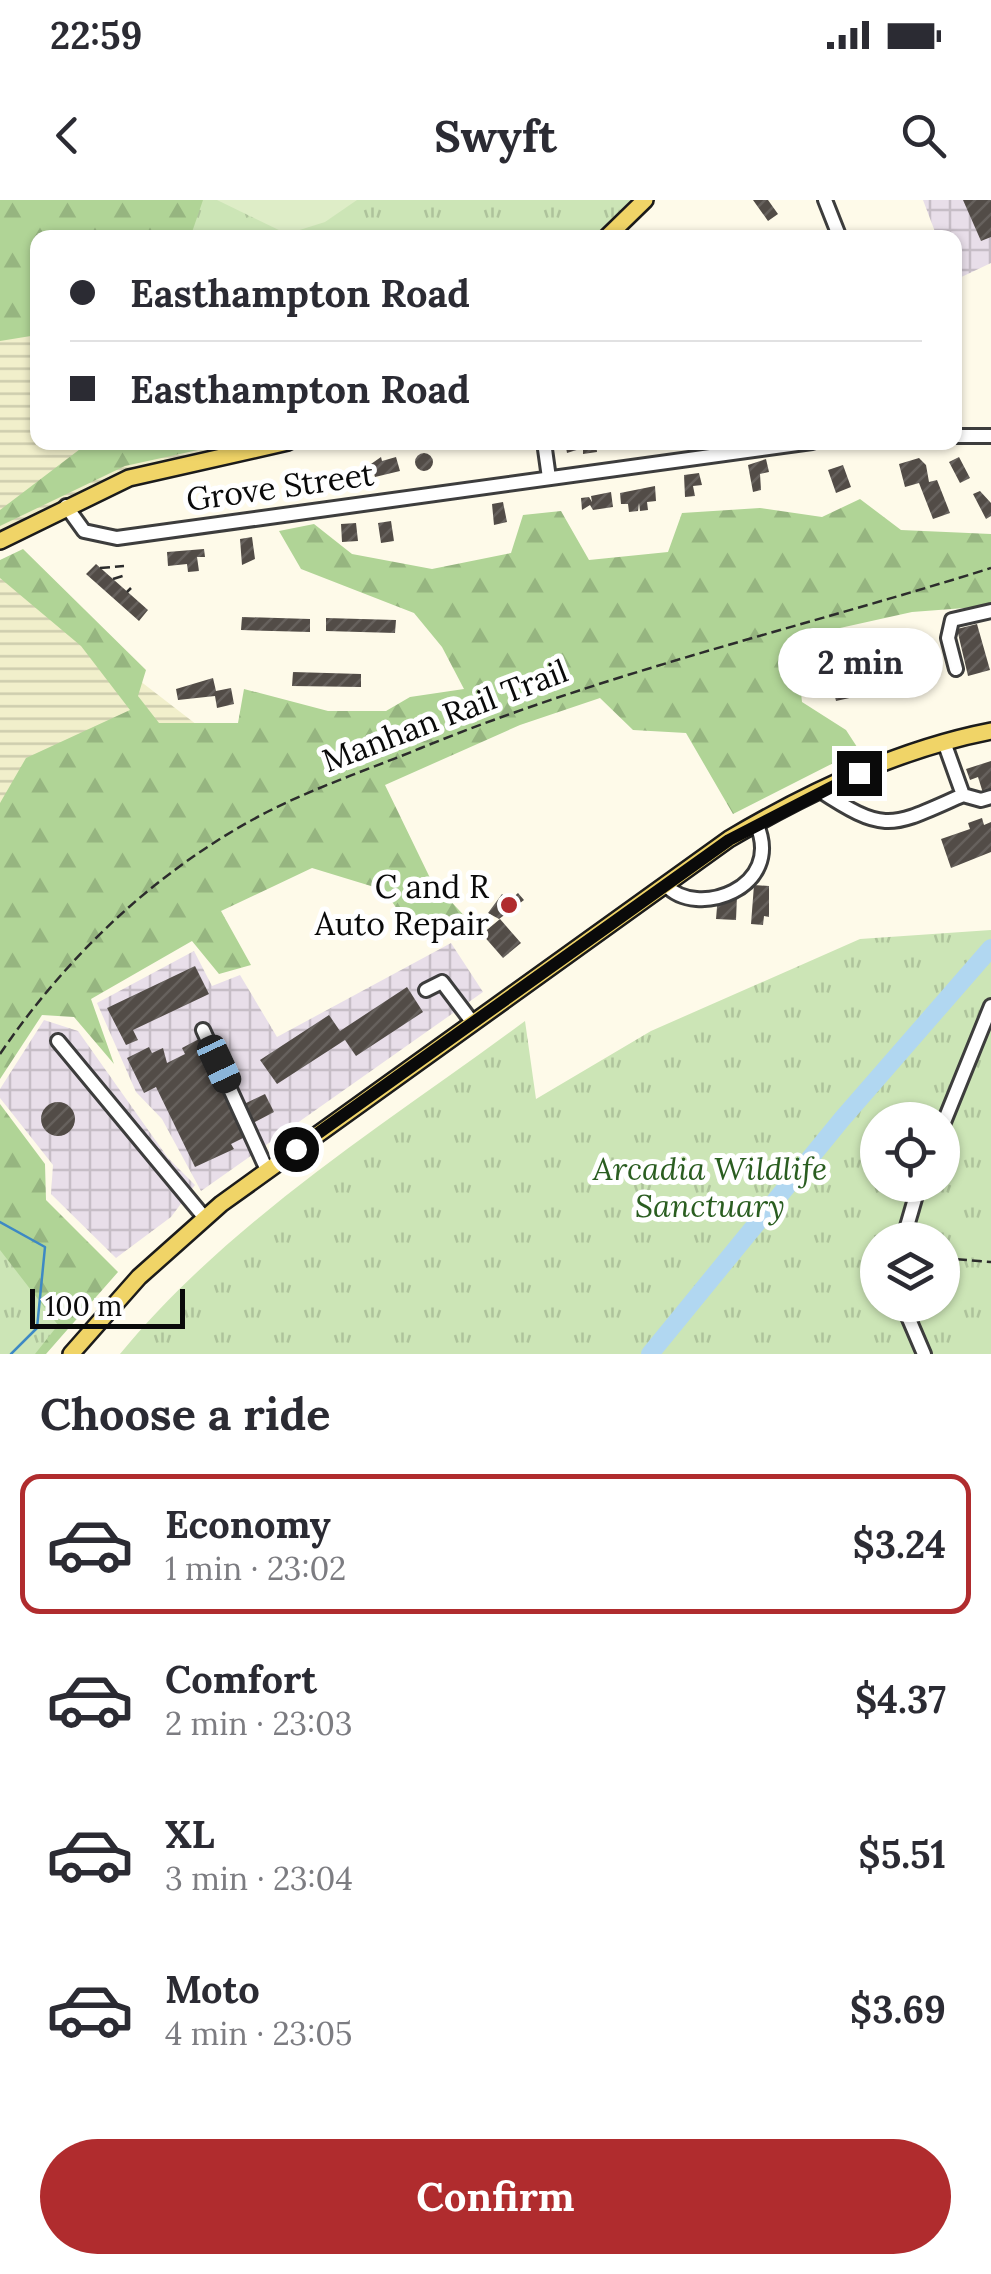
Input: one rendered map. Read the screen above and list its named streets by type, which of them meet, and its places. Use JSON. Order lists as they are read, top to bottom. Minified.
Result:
{"streets":{"street":["Grove Street"],"path":["Manhan Rail Trail"]},"parks":["Arcadia Wildlife Sanctuary"],"places":["C and R Auto Repair"],"scale_bar":"100 m","page":{"status":"22:59","header":"Swyft","banner":["Easthampton Road","Easthampton Road"],"bubble":"2 min","scale":"100 m","heading":"Choose a ride","list":[{"name":"Economy","note":"1 min · 23:02","value":"$3.24"},{"name":"Comfort","note":"2 min · 23:03","value":"$4.37"},{"name":"XL","note":"3 min · 23:04","value":"$5.51"},{"name":"Moto","note":"4 min · 23:05","value":"$3.69"}],"buttons":"Confirm"}}
